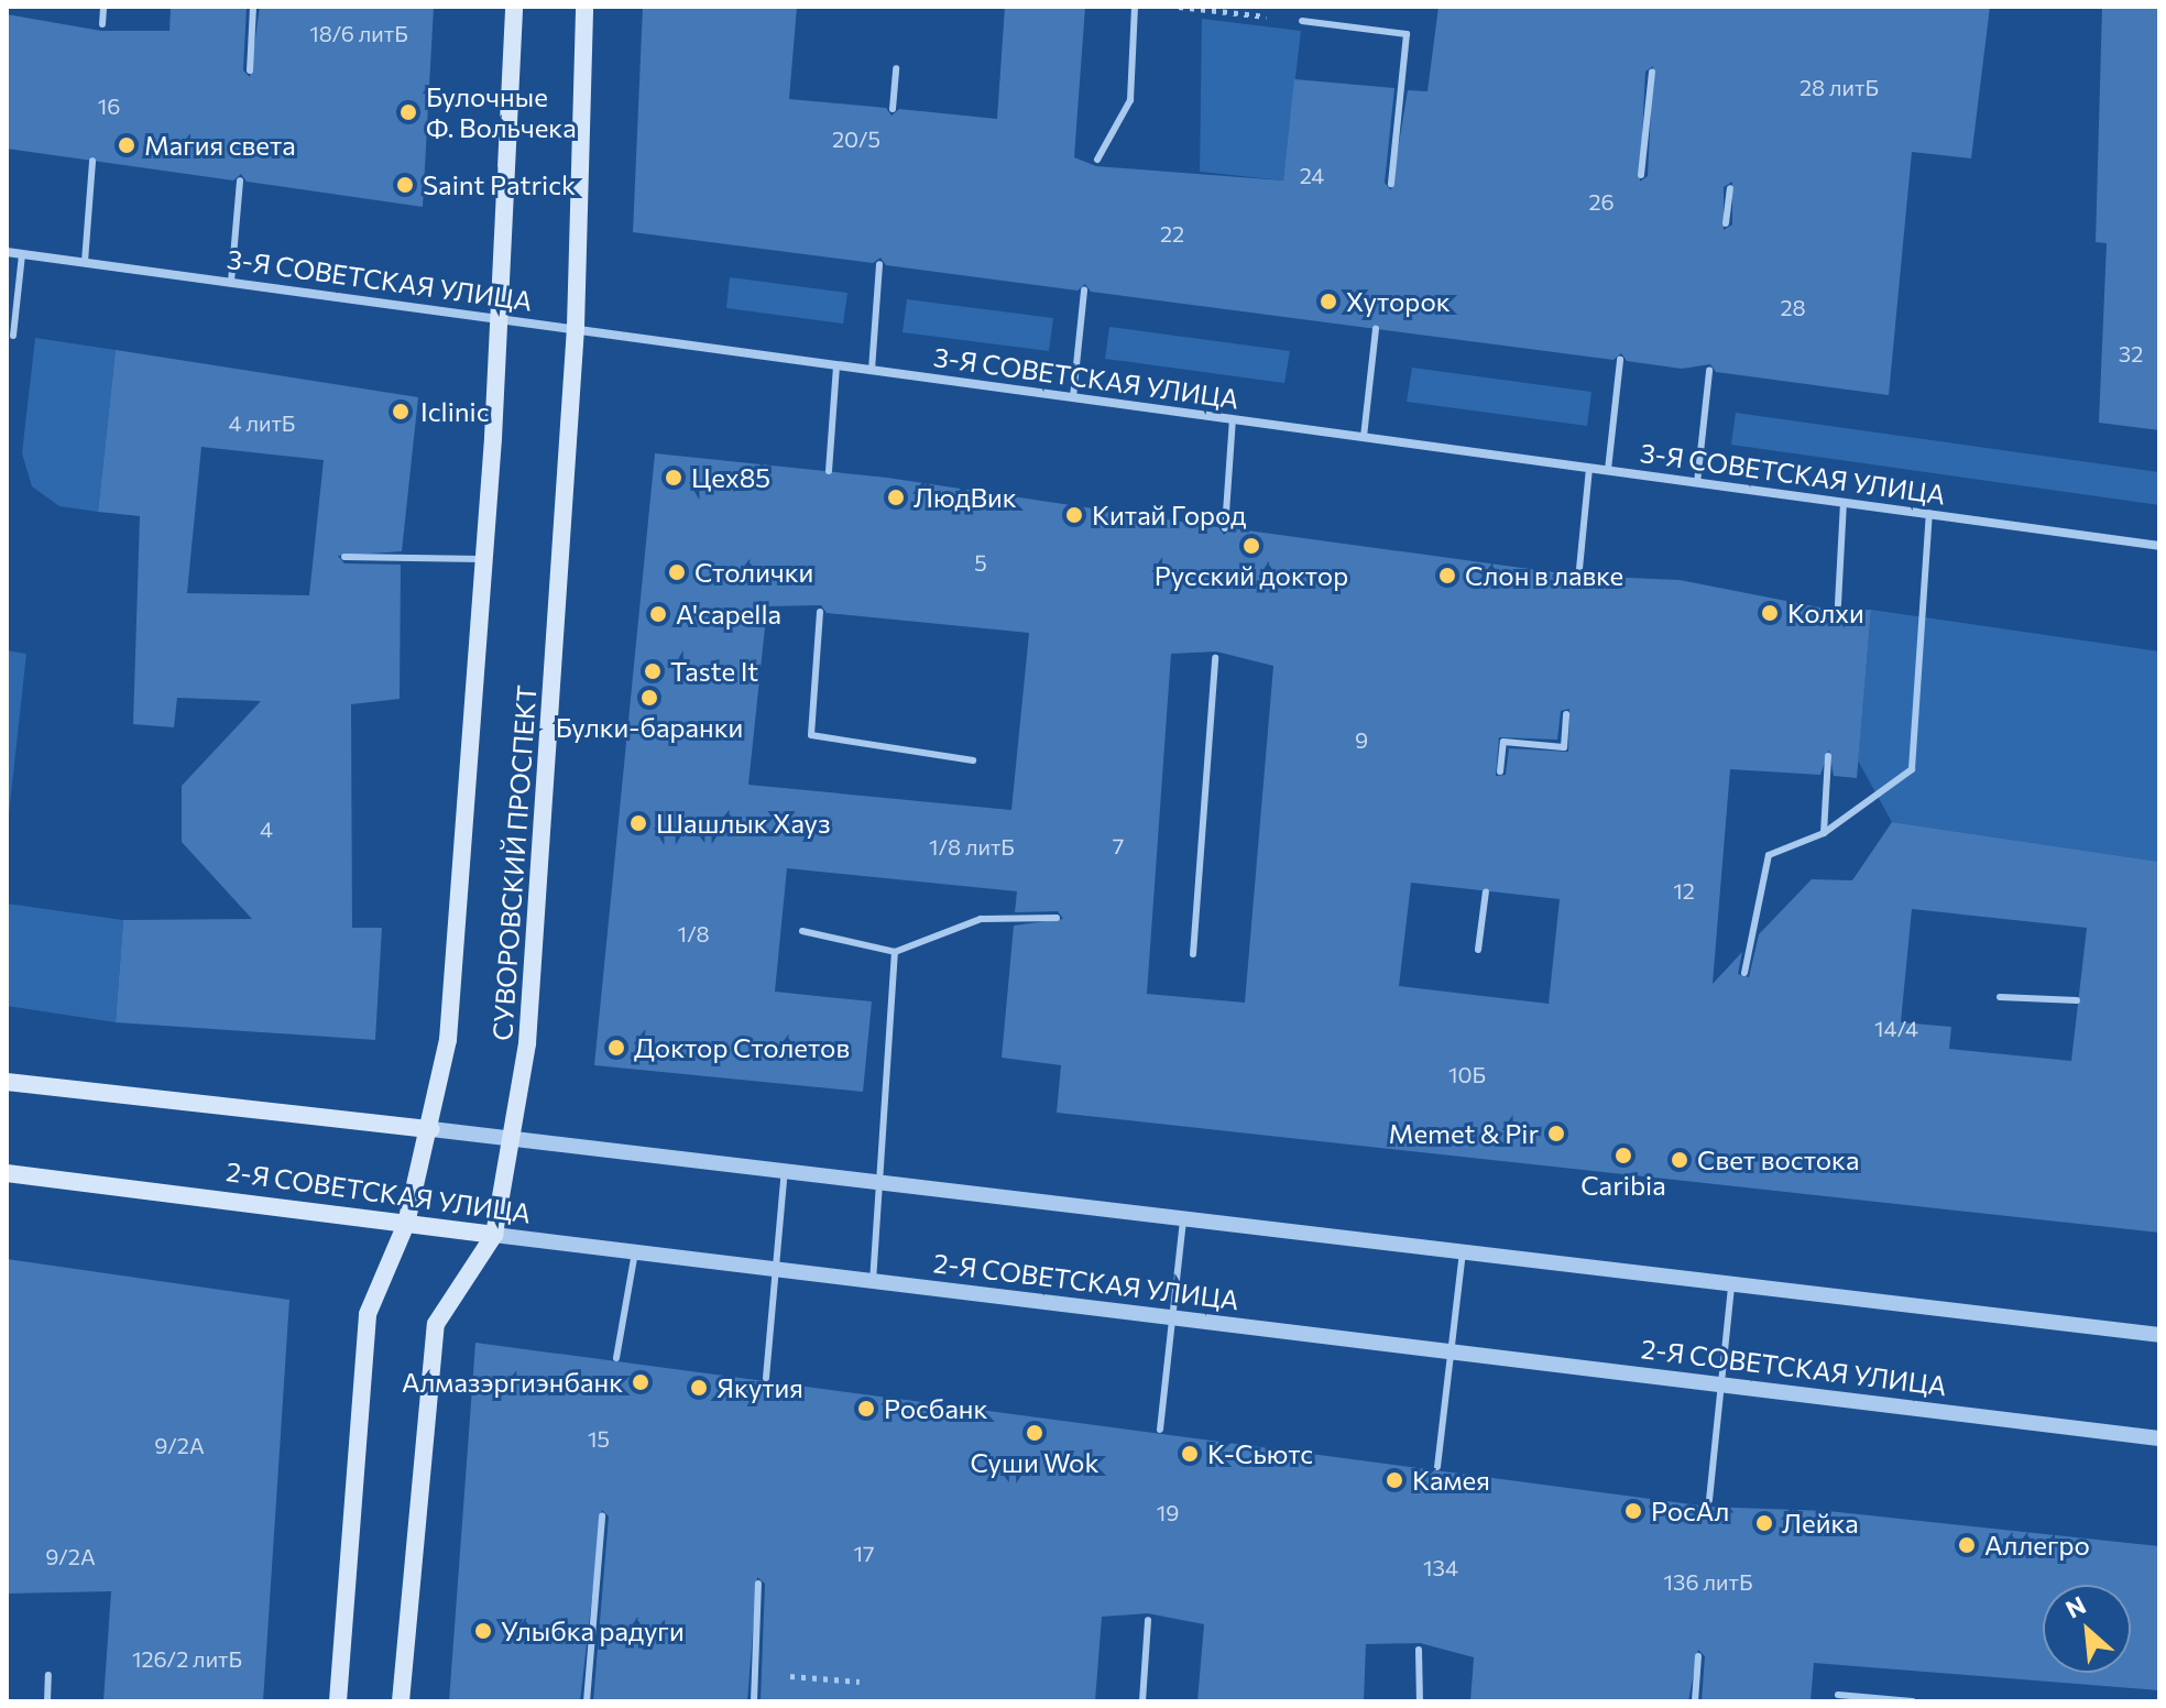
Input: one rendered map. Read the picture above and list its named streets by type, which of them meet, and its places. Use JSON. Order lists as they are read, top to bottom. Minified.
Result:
{"streets":{"main road":["СУВОРОВСКИЙ ПРОСПЕКТ","2-Я СОВЕТСКАЯ УЛИЦА"],"street":["3-Я СОВЕТСКАЯ УЛИЦА"]},"crossings":[["3-Я СОВЕТСКАЯ УЛИЦА","СУВОРОВСКИЙ ПРОСПЕКТ"],["СУВОРОВСКИЙ ПРОСПЕКТ","2-Я СОВЕТСКАЯ УЛИЦА"]],"places":["Булочные Ф. Вольчека","Магия света","Saint Patrick","Хуторок","Iclinic","Цех85","ЛюдВик","Китай Город","Русский доктор","Столички","Слон в лавке","Колхи","A'capella","Taste It","Булки-баранки","Шашлык Хауз","Доктор Столетов","Memet & Pir","Caribia","Свет востока","Алмазэргиэнбанк","Якутия","Росбанк","Суши Wok","К-Сьютс","Камея","РосАл","Лейка","Аллегро","Улыбка радуги"],"house_numbers":["18/6 литБ","28 литБ","16","20/5","24","26","22","28","32","4 литБ","5","9","4","7","1/8 литБ","12","1/8","14/4","10Б","15","9/2А","19","17","9/2А","134","136 литБ","126/2 литБ"],"north":"top left"}
